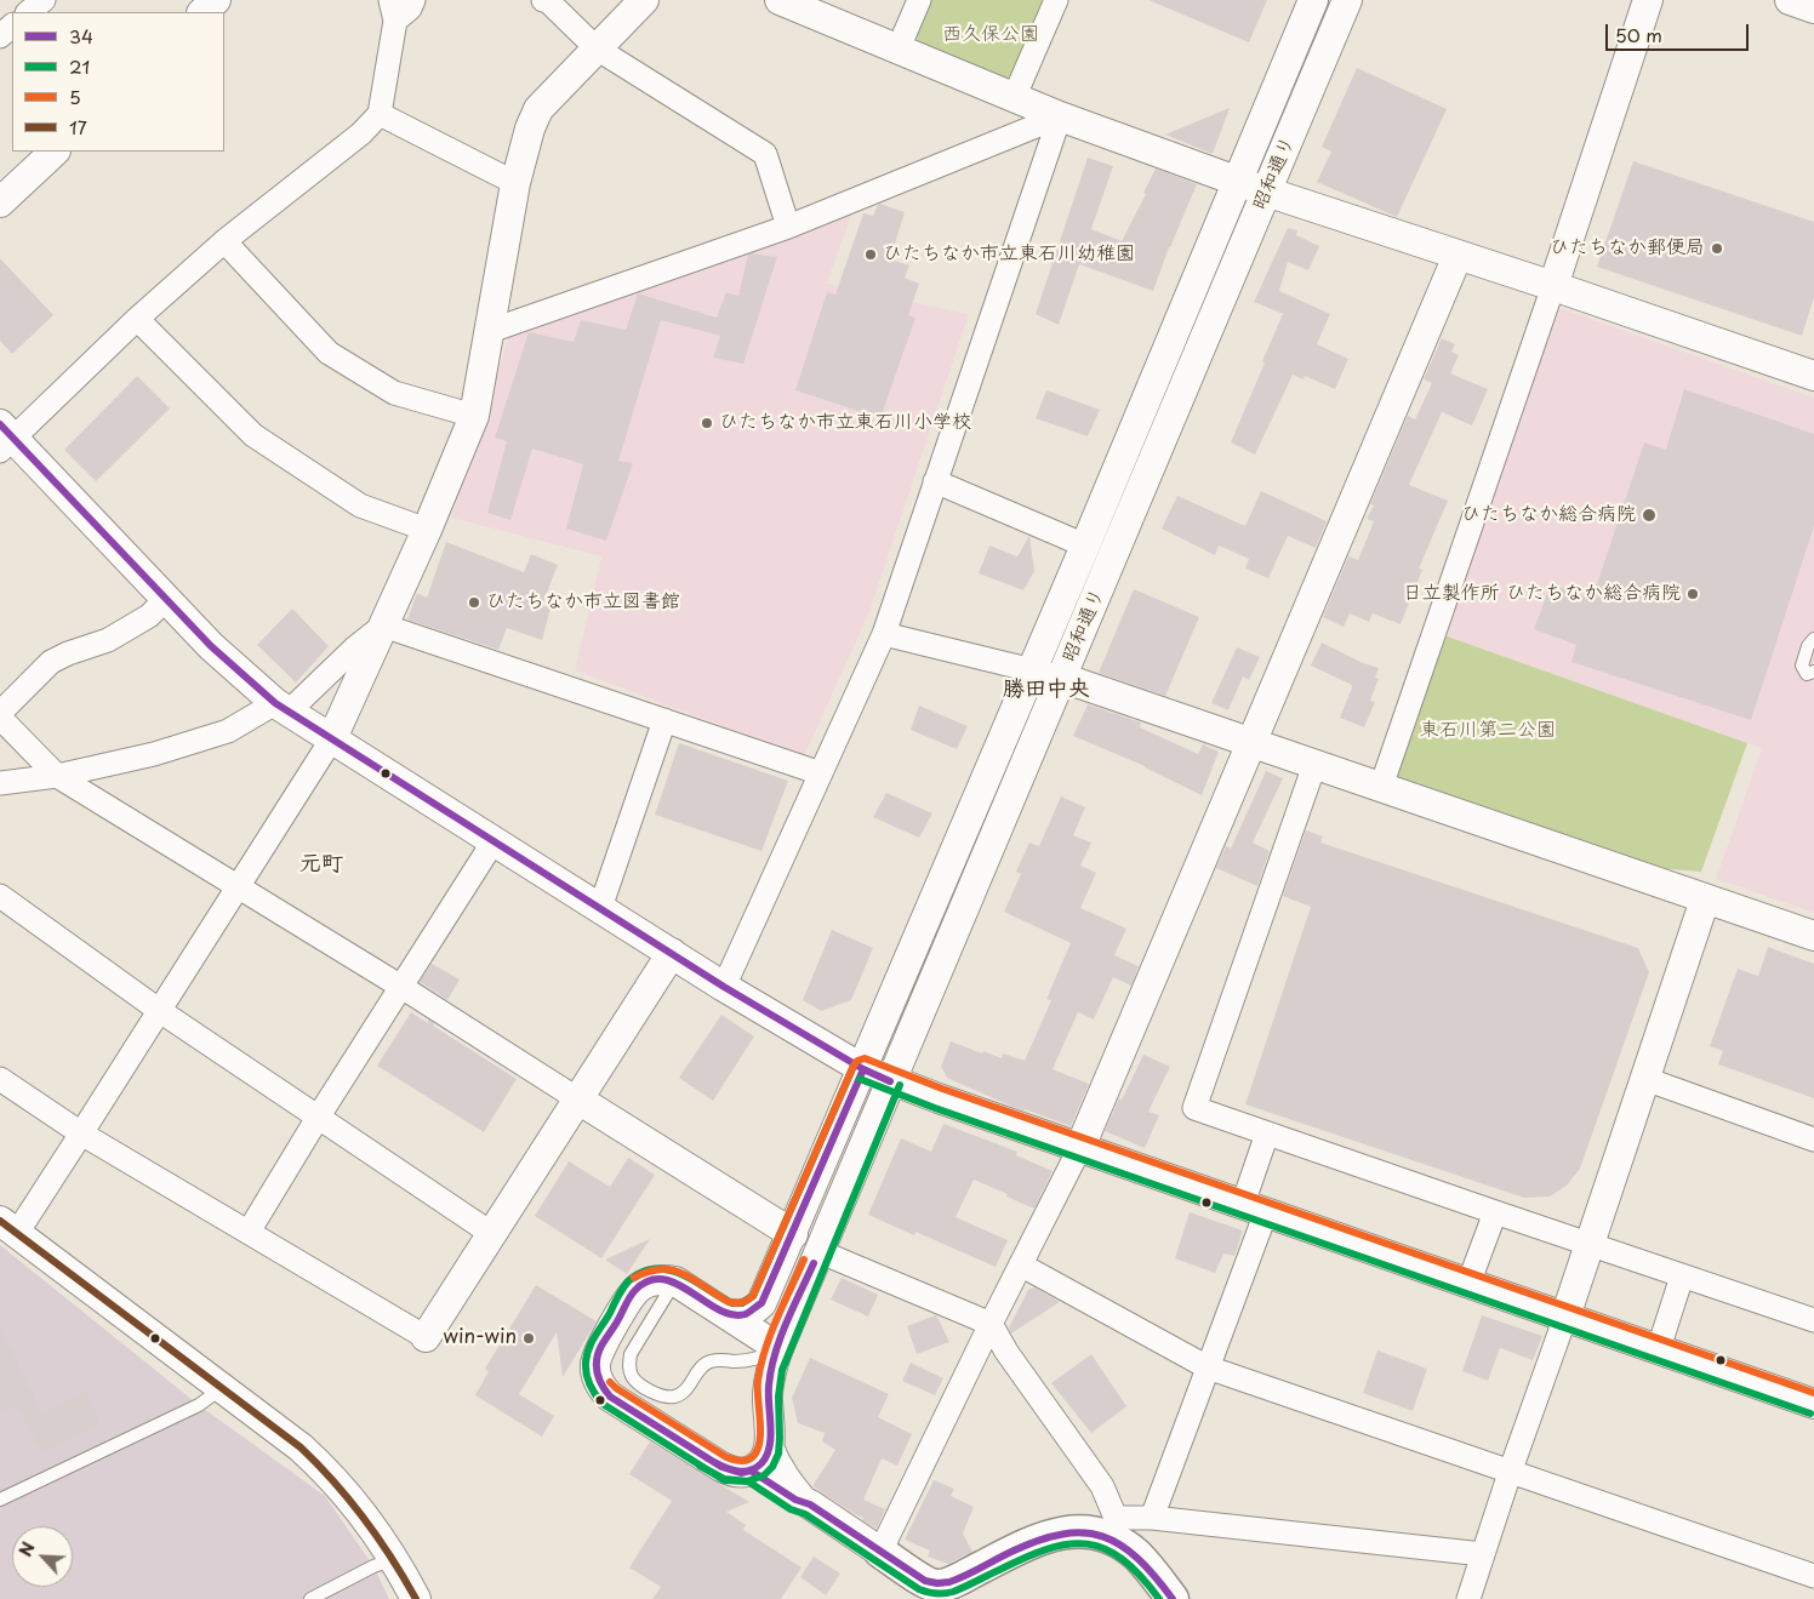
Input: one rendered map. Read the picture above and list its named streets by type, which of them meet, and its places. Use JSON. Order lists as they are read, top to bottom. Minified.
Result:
{"streets":{"street":["昭和通り"]},"districts":["勝田中央","元町"],"parks":["西久保公園","東石川第二公園"],"places":["ひたちなか郵便局","ひたちなか市立東石川幼稚園","ひたちなか市立東石川小学校","ひたちなか総合病院","日立製作所 ひたちなか総合病院","ひたちなか市立図書館","win-win"],"lines":["transit line 34","transit line 5","transit line 21","transit line 17"],"legend":["34","21","5","17"],"scale_bar":"50 m","north":"top left"}
